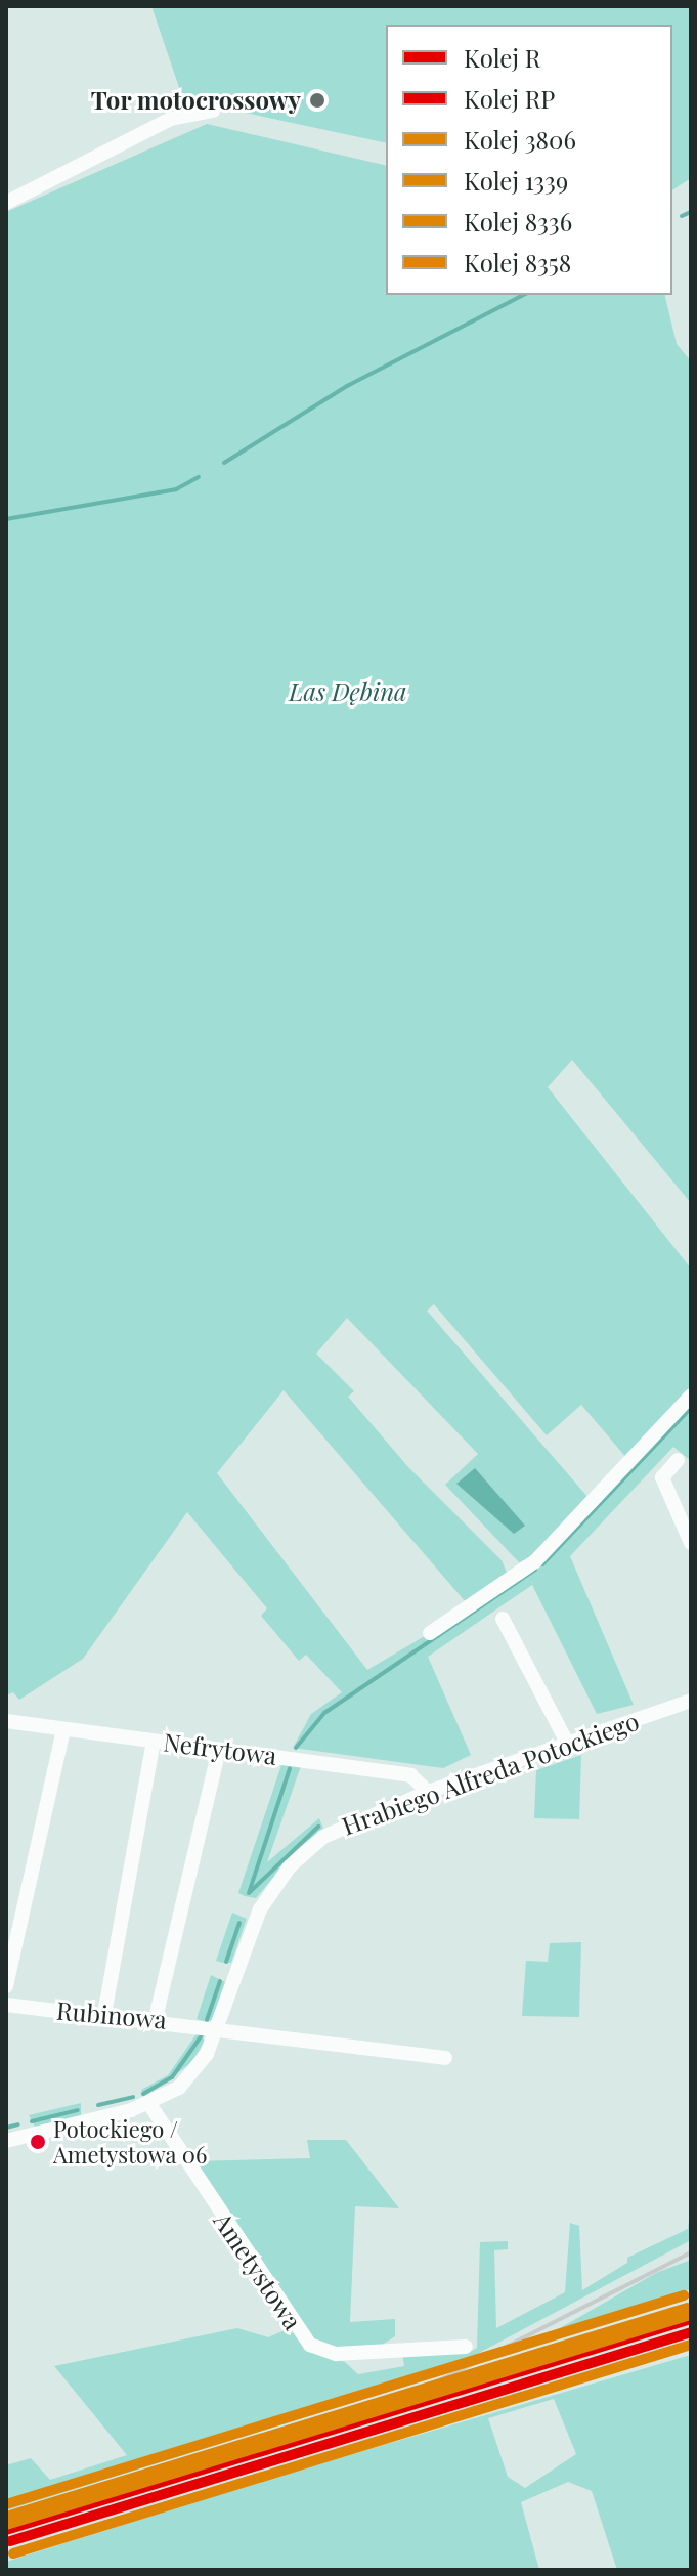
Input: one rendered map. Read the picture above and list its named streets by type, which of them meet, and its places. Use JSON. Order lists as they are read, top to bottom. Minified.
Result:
{"streets":{"street":["Nefrytowa","Hrabiego Alfreda Potockiego","Rubinowa","Ametystowa"]},"crossings":[["Nefrytowa","Hrabiego Alfreda Potockiego"],["Hrabiego Alfreda Potockiego","Rubinowa"],["Hrabiego Alfreda Potockiego","Ametystowa"]],"parks":["Las Dębina"],"places":["Tor motocrossowy","Potockiego / Ametystowa 06"],"lines":["rail line 8336","rail line 3806","rail line 8358","rail line R","rail line RP","rail line 1339"],"legend":["Kolej R","Kolej RP","Kolej 3806","Kolej 1339","Kolej 8336","Kolej 8358"]}
